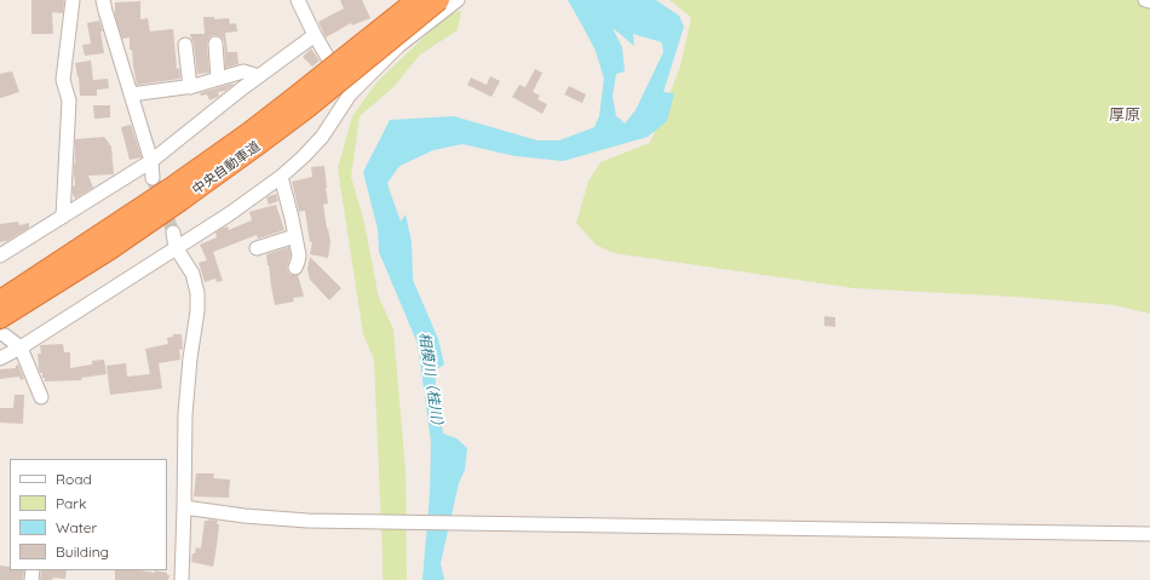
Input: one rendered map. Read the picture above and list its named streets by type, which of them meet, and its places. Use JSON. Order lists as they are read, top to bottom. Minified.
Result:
{"streets":{"highway":["中央自動車道"]},"districts":["厚原"],"water":["相模川（桂川）"],"legend":["Road","Park","Water","Building"]}
